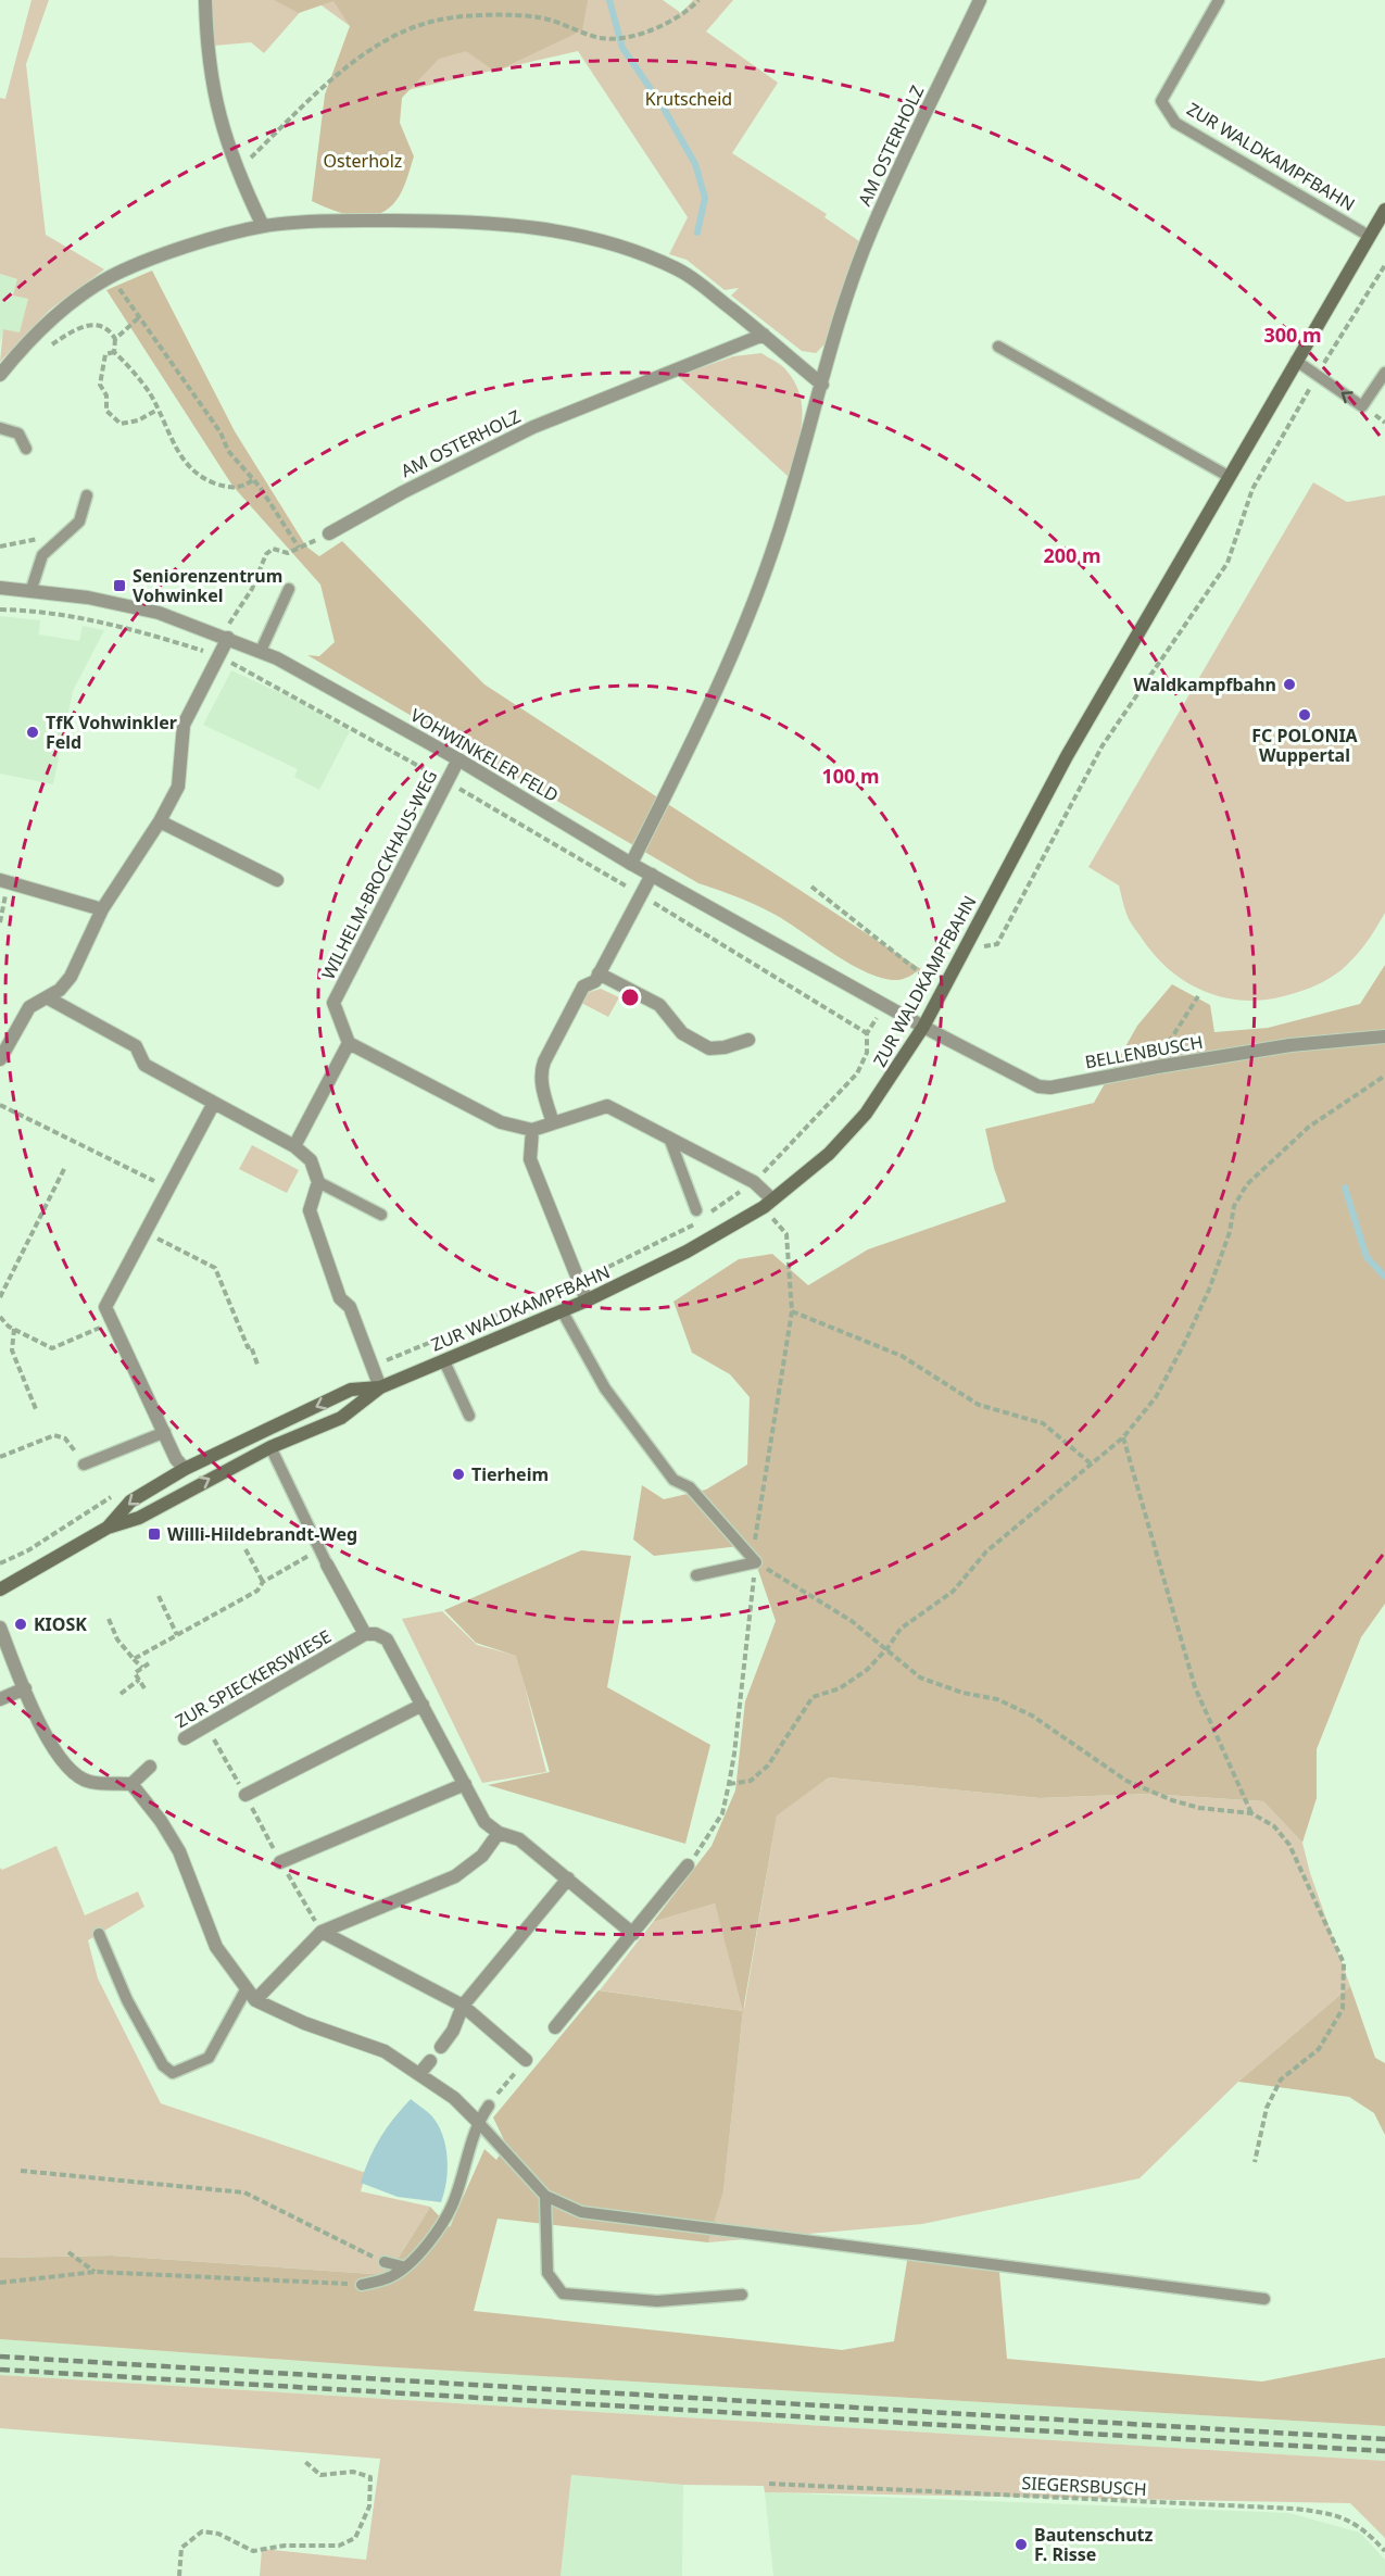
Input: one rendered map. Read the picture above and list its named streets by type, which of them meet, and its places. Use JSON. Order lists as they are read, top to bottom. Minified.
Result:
{"streets":{"main road":["ZUR WALDKAMPFBAHN"],"street":["AM OSTERHOLZ","VOHWINKELER FELD","WILHELM-BROCKHAUS-WEG","BELLENBUSCH","ZUR SPIECKERSWIESE"],"path":["SIEGERSBUSCH"]},"crossings":[["AM OSTERHOLZ","VOHWINKELER FELD"],["ZUR WALDKAMPFBAHN","VOHWINKELER FELD"],["ZUR WALDKAMPFBAHN","BELLENBUSCH"],["VOHWINKELER FELD","WILHELM-BROCKHAUS-WEG"],["VOHWINKELER FELD","BELLENBUSCH"]],"parks":["Krutscheid","Osterholz"],"places":{"transit":["Seniorenzentrum Vohwinkel","Willi-Hildebrandt-Weg"],"other":["Waldkampfbahn","FC POLONIA Wuppertal","TfK Vohwinkler Feld","Tierheim","KIOSK","Bautenschutz F. Risse"]},"rings":["300 m","200 m","100 m"]}
